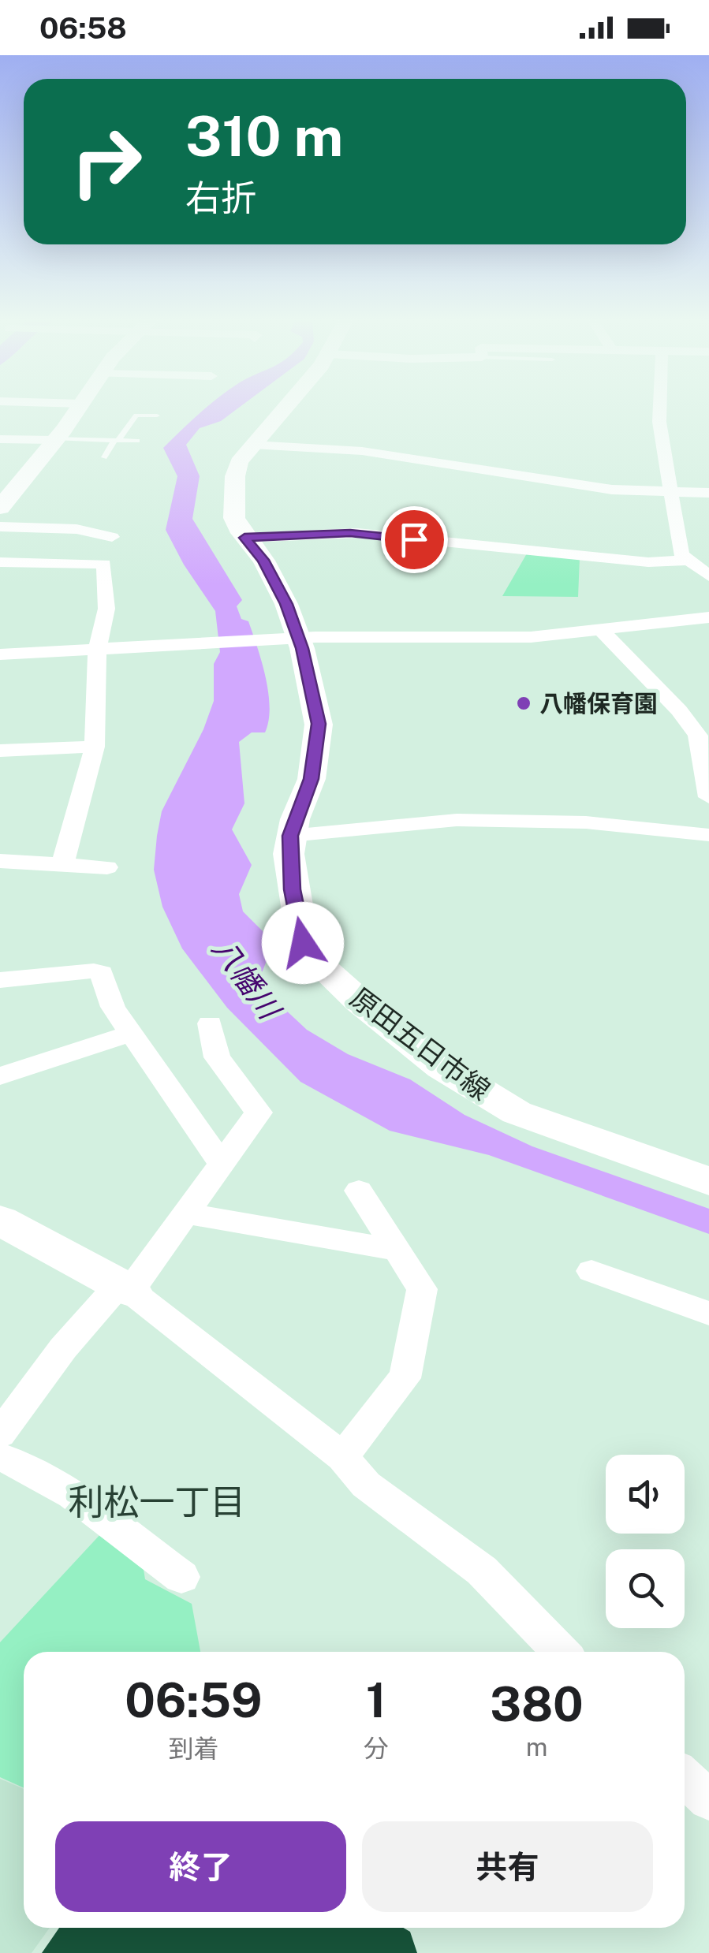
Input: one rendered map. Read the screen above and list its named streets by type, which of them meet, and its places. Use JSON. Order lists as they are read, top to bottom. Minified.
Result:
{"streets":{"main road":["原田五日市線"]},"districts":["利松一丁目"],"water":["八幡川"],"places":["八幡保育園"],"page":{"status":"06:58","turn":["310 m","右折"],"eta":["06:59","到着","1","分","380","m"],"buttons":["終了","共有"]}}
